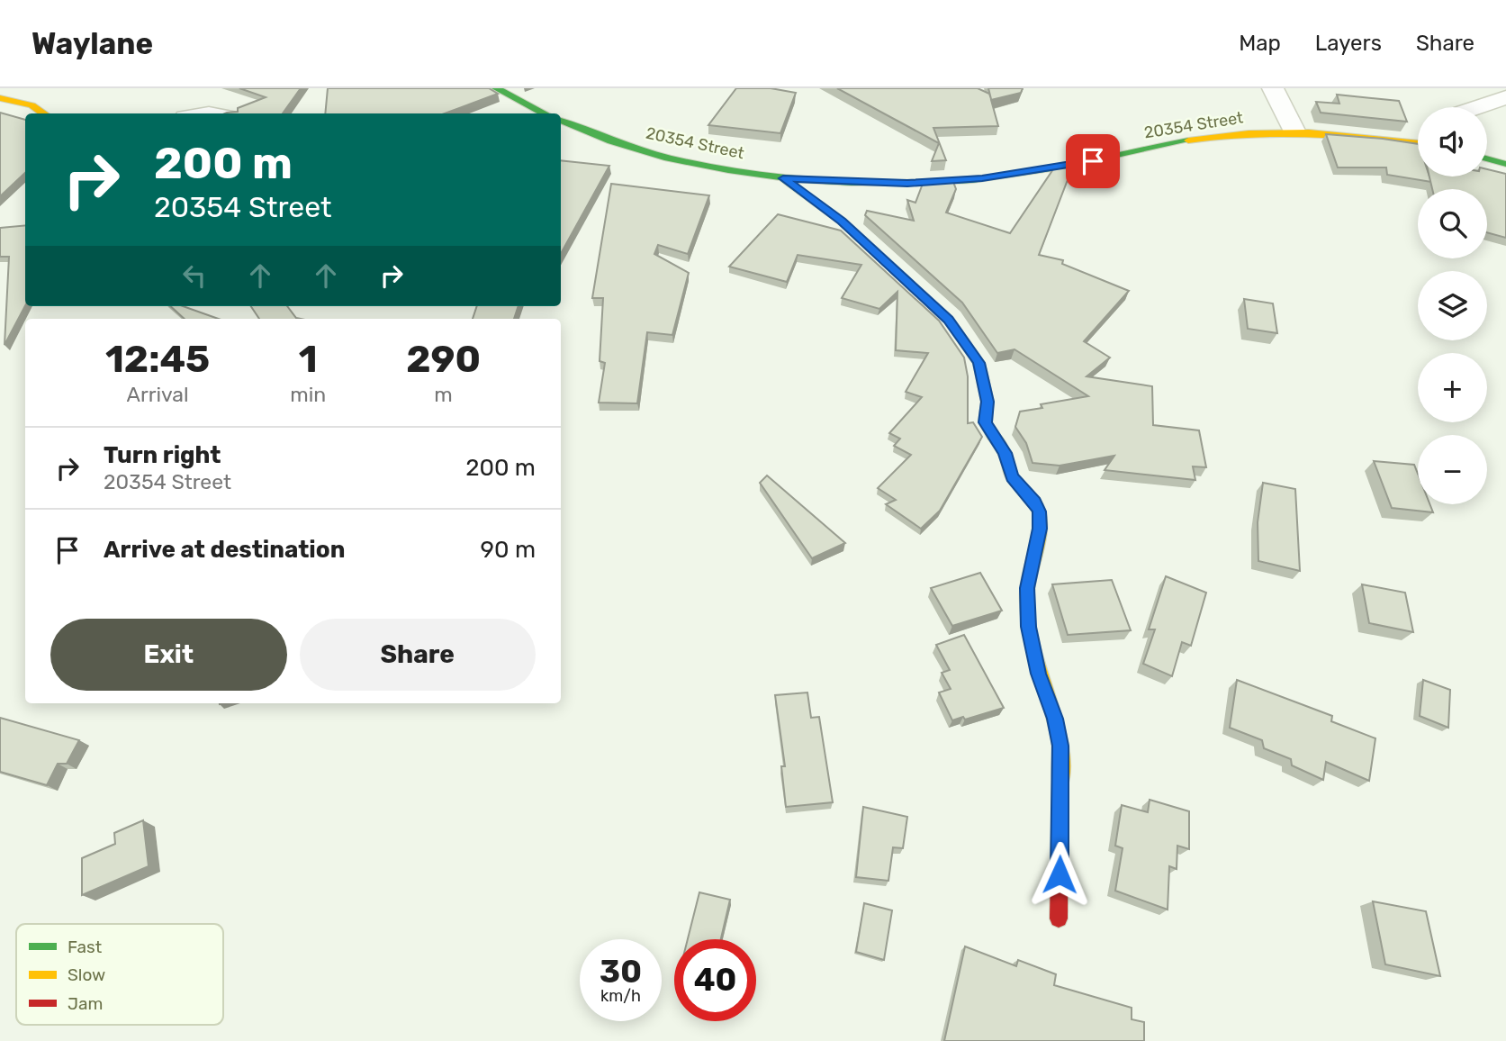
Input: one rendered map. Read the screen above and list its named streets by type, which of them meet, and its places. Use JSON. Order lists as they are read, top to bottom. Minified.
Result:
{"streets":{"street":["20354 Street"]},"legend":["Fast","Slow","Jam"],"page":{"header":"Waylane","nav":["Map","Layers","Share"],"map_buttons":["+","−"],"turn":["200 m","20354 Street"],"eta":["12:45","Arrival","1","min","290","m"],"list":[{"name":"Turn right","note":"20354 Street","value":"200 m"},{"name":"Arrive at destination","value":"90 m"}],"buttons":["Exit","Share"],"speed":"30 km/h","limit":"40"}}
